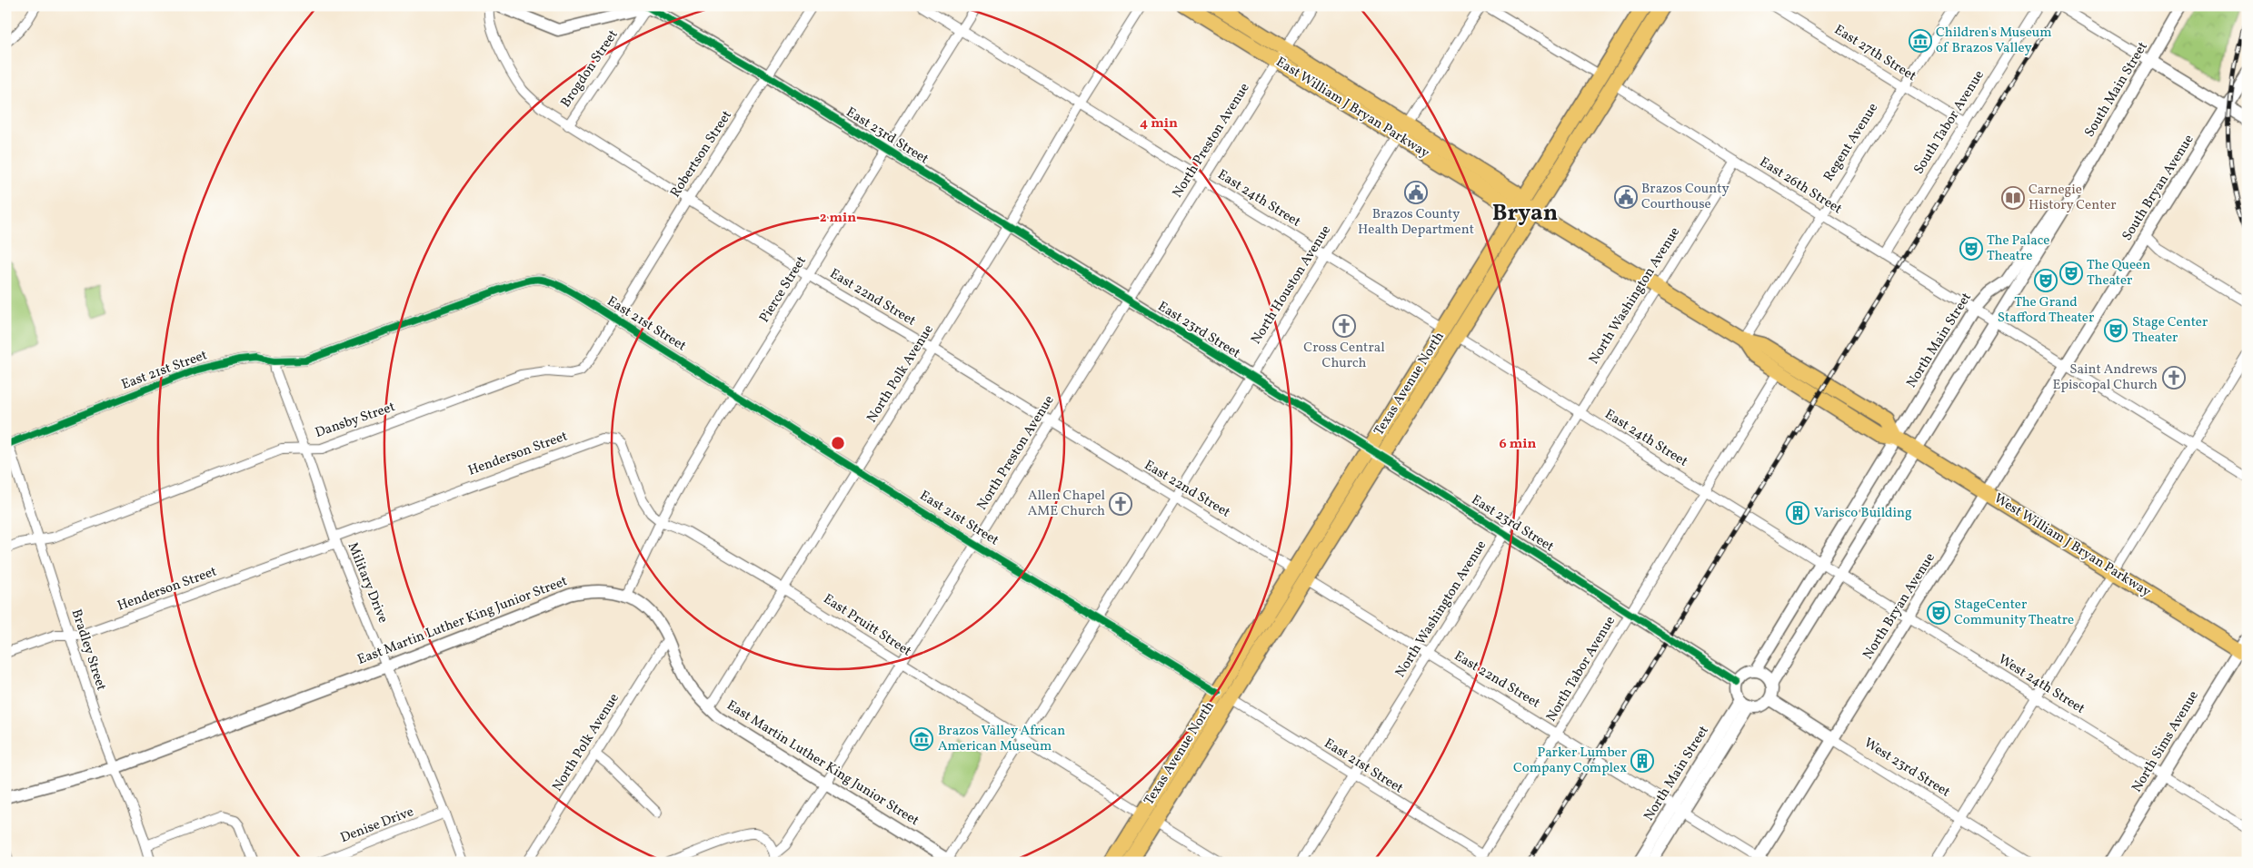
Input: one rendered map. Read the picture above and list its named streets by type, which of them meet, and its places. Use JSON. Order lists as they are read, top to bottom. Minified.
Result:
{"streets":{"main road":["East William J Bryan Parkway","Texas Avenue North","West William J Bryan Parkway"],"street":["East 27th Street","Brogdon Street","South Main Street","South Tabor Avenue","East 23rd Street","North Preston Avenue","Regent Avenue","Robertson Street","East 26th Street","South Bryan Avenue","East 24th Street","North Houston Avenue","Pierce Street","North Washington Avenue","East 22nd Street","East 21st Street","North Main Street","North Polk Avenue","Dansby Street","Henderson Street","Military Drive","North Bryan Avenue","East Martin Luther King Junior Street","East Pruitt Street","Bradley Street","North Tabor Avenue","West 24th Street","North Sims Avenue","West 23rd Street","Denise Drive"]},"crossings":[["East 27th Street","South Tabor Avenue"],["East 27th Street","Regent Avenue"],["Brogdon Street","East 23rd Street"],["Brogdon Street","East 22nd Street"],["South Main Street","North Main Street"],["East William J Bryan Parkway","North Preston Avenue"],["East William J Bryan Parkway","Regent Avenue"],["East William J Bryan Parkway","North Houston Avenue"],["East William J Bryan Parkway","North Washington Avenue"],["East William J Bryan Parkway","North Main Street"],["East William J Bryan Parkway","Texas Avenue North"],["East William J Bryan Parkway","West William J Bryan Parkway"],["East William J Bryan Parkway","North Tabor Avenue"],["South Tabor Avenue","East 26th Street"],["East 23rd Street","North Preston Avenue"],["East 23rd Street","Robertson Street"],["East 23rd Street","North Houston Avenue"],["East 23rd Street","Pierce Street"],["East 23rd Street","North Washington Avenue"],["East 23rd Street","North Main Street"],["East 23rd Street","North Polk Avenue"],["East 23rd Street","Texas Avenue North"],["East 23rd Street","North Tabor Avenue"],["East 23rd Street","West 23rd Street"],["North Preston Avenue","East 24th Street"],["North Preston Avenue","East 22nd Street"],["North Preston Avenue","East 21st Street"],["North Preston Avenue","East Martin Luther King Junior Street"],["North Preston Avenue","East Pruitt Street"],["Regent Avenue","East 26th Street"],["Robertson Street","East 22nd Street"],["Robertson Street","East 21st Street"],["Robertson Street","Dansby Street"],["East 26th Street","South Bryan Avenue"],["East 26th Street","North Washington Avenue"],["East 26th Street","North Main Street"],["East 26th Street","Texas Avenue North"],["East 26th Street","North Bryan Avenue"],["South Bryan Avenue","North Bryan Avenue"],["East 24th Street","North Houston Avenue"],["East 24th Street","Pierce Street"],["East 24th Street","North Washington Avenue"],["East 24th Street","North Main Street"],["East 24th Street","North Polk Avenue"],["East 24th Street","Texas Avenue North"],["East 24th Street","North Tabor Avenue"],["East 24th Street","West 24th Street"],["North Houston Avenue","East 22nd Street"],["North Houston Avenue","East 21st Street"],["North Houston Avenue","East Martin Luther King Junior Street"],["North Houston Avenue","East Pruitt Street"],["Pierce Street","East 22nd Street"],["Pierce Street","East 21st Street"],["Pierce Street","East Martin Luther King Junior Street"],["Pierce Street","East Pruitt Street"],["North Washington Avenue","East 22nd Street"],["North Washington Avenue","East 21st Street"],["East 22nd Street","North Main Street"],["East 22nd Street","North Polk Avenue"],["East 22nd Street","Texas Avenue North"],["East 22nd Street","North Bryan Avenue"],["East 22nd Street","North Tabor Avenue"],["East 21st Street","North Polk Avenue"],["East 21st Street","Texas Avenue North"],["East 21st Street","Dansby Street"],["East 21st Street","Military Drive"],["East 21st Street","Bradley Street"],["East 21st Street","North Tabor Avenue"],["North Main Street","West William J Bryan Parkway"],["North Main Street","West 24th Street"],["North Main Street","West 23rd Street"],["North Polk Avenue","East Martin Luther King Junior Street"],["North Polk Avenue","East Pruitt Street"],["Texas Avenue North","East Pruitt Street"],["Dansby Street","Military Drive"],["Dansby Street","Bradley Street"],["Henderson Street","Military Drive"],["Henderson Street","East Pruitt Street"],["Henderson Street","Bradley Street"],["West William J Bryan Parkway","North Bryan Avenue"],["West William J Bryan Parkway","North Sims Avenue"],["Military Drive","East Martin Luther King Junior Street"],["Military Drive","Denise Drive"],["North Bryan Avenue","West 24th Street"],["North Bryan Avenue","West 23rd Street"],["East Martin Luther King Junior Street","Bradley Street"],["West 24th Street","North Sims Avenue"]],"districts":["Bryan"],"places":{"museum":["Children's Museum of Brazos Valley","Brazos Valley African American Museum"],"public building":["Brazos County Health Department","Brazos County Courthouse"],"library":["Carnegie History Center"],"theatre":["The Palace Theatre","The Queen Theater","The Grand Stafford Theater","Stage Center Theater","StageCenter Community Theatre"],"church":["Cross Central Church","Saint Andrews Episcopal Church","Allen Chapel AME Church"],"building":["Varisco Building","Parker Lumber Company Complex"]},"rings":["4 min","2 min","6 min"]}
